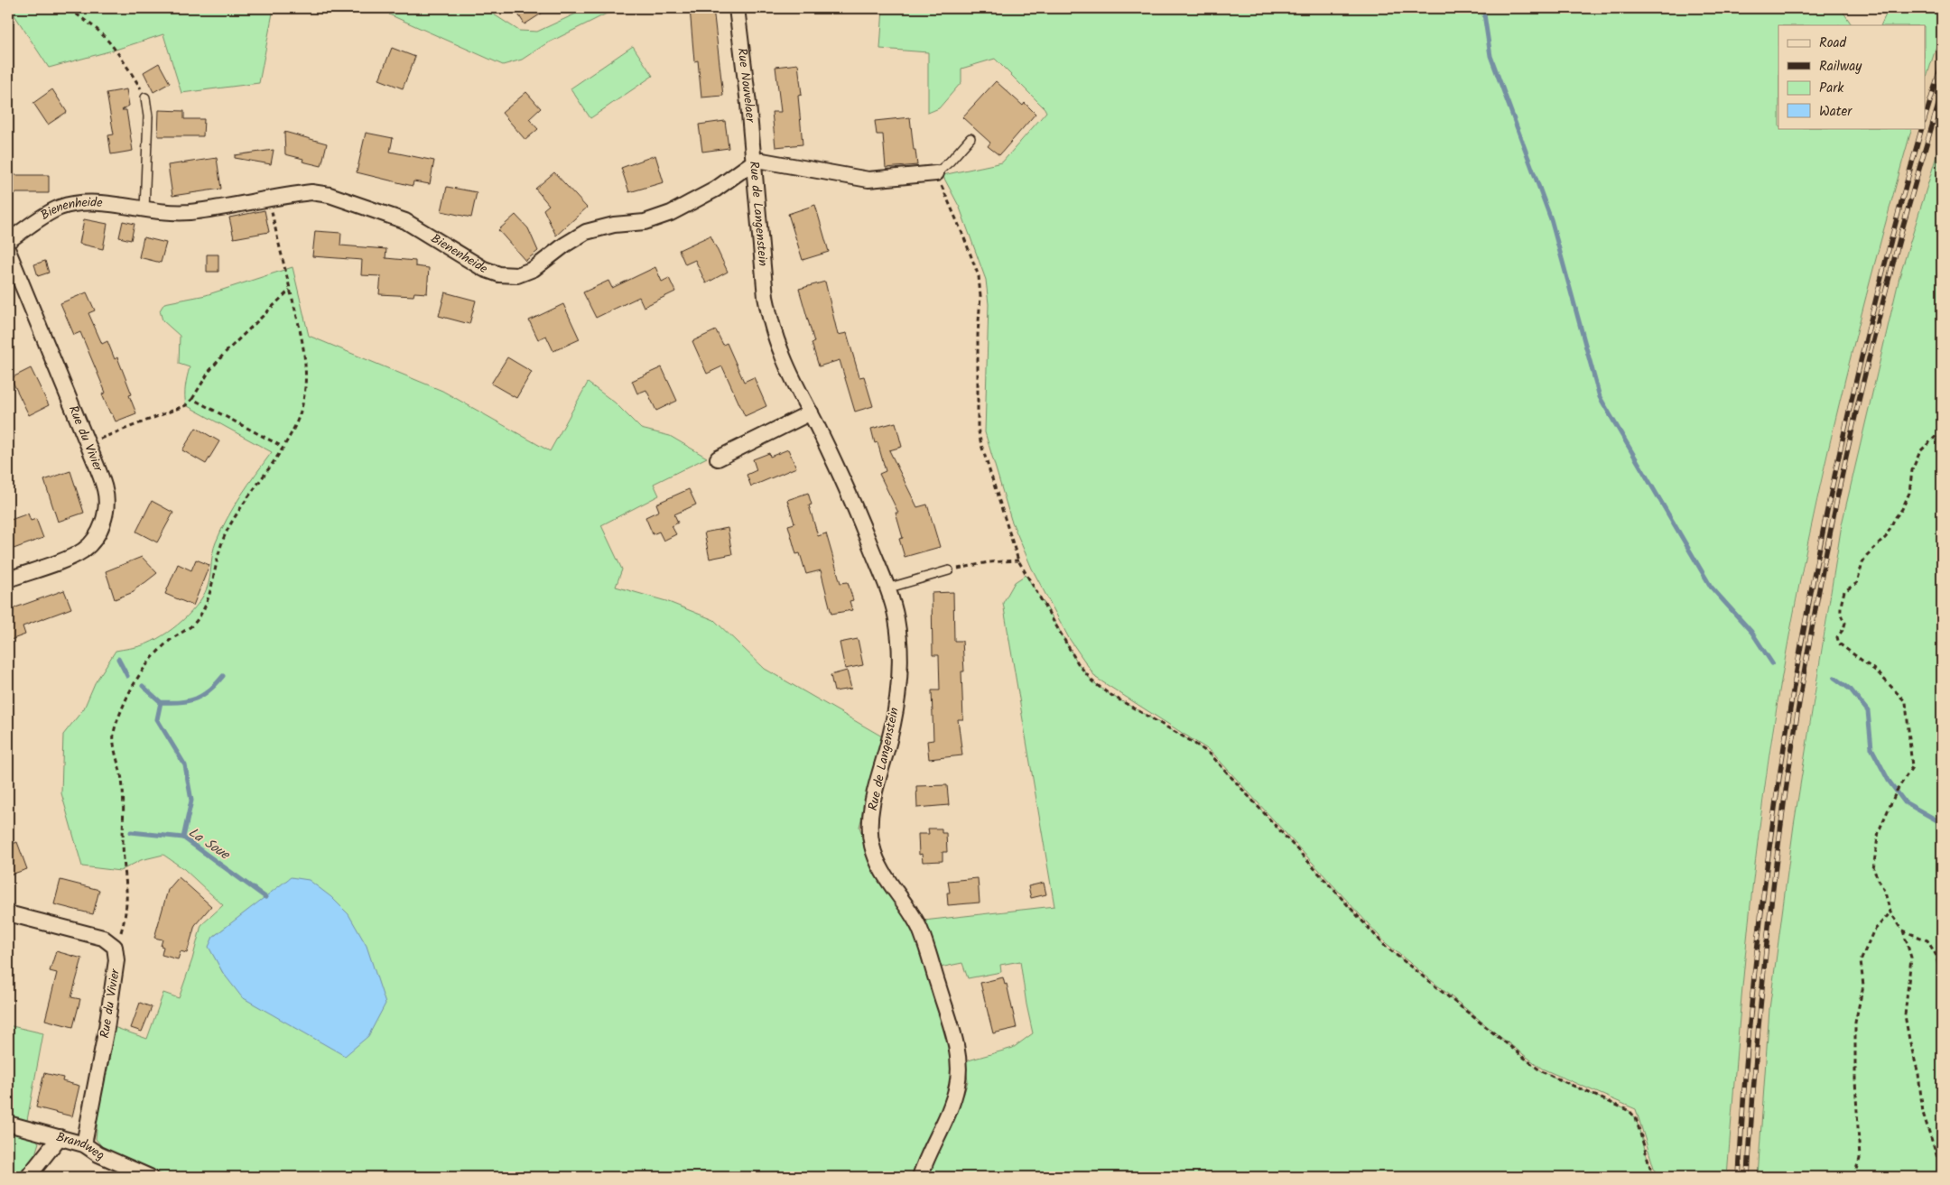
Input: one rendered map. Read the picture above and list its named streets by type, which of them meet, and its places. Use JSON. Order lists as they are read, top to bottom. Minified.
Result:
{"streets":{"street":["Rue Nouvelaer","Bienenheide","Rue de Langenstein","Rue du Vivier","Brandweg"]},"crossings":[["Rue Nouvelaer","Bienenheide"],["Rue Nouvelaer","Rue de Langenstein"],["Bienenheide","Rue de Langenstein"],["Rue du Vivier","Brandweg"]],"water":["La Soue"],"legend":["Road","Railway","Park","Water"]}
